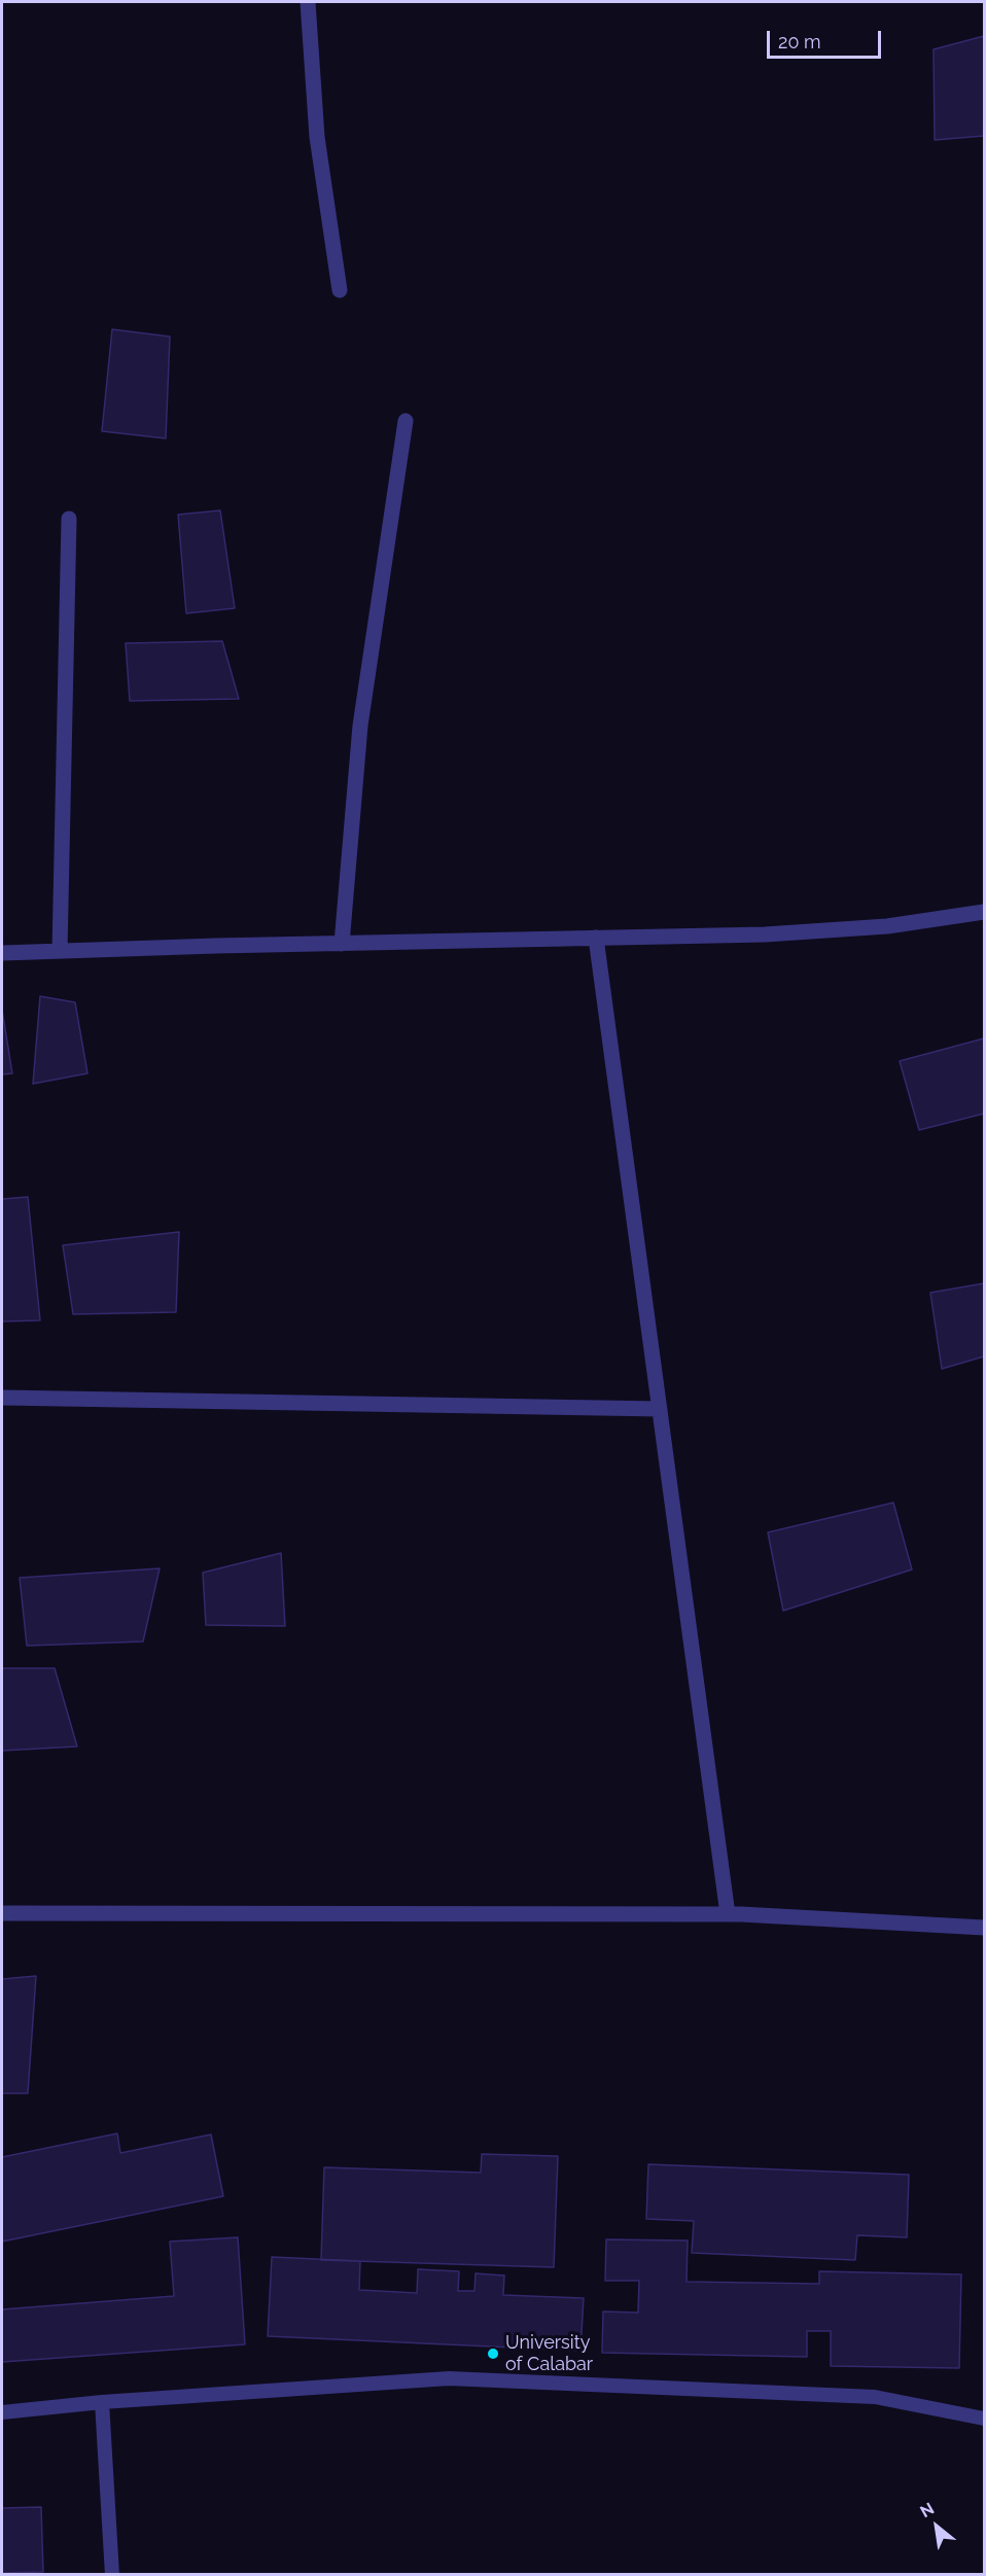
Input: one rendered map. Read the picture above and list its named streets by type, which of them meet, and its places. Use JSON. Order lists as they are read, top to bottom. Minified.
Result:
{"places":["University of Calabar"],"scale_bar":"20 m","north":"top left"}
